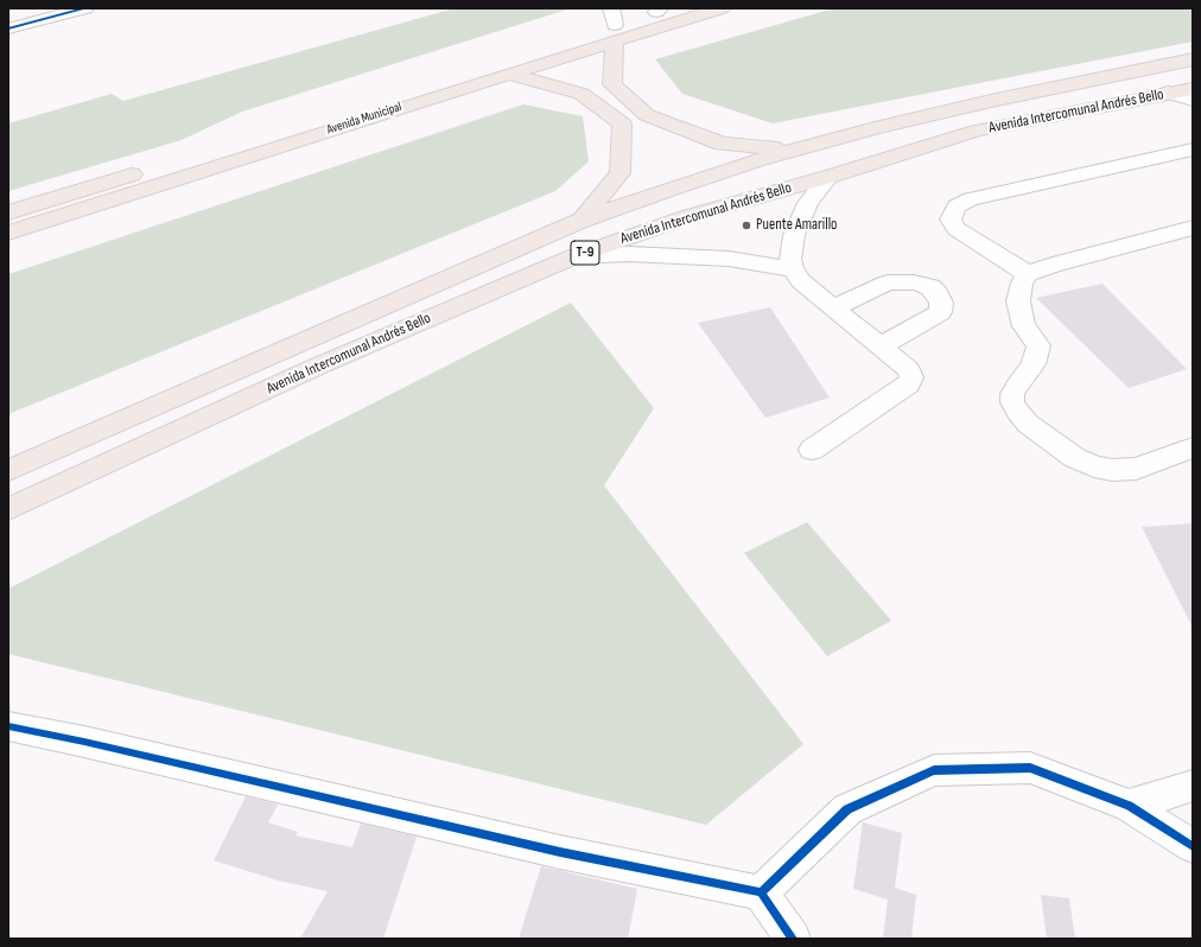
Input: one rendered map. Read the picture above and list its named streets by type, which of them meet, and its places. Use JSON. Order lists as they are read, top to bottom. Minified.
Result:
{"streets":{"highway":["Avenida Intercomunal Andrés Bello","Avenida Municipal","T-9"]},"places":["Puente Amarillo"]}
